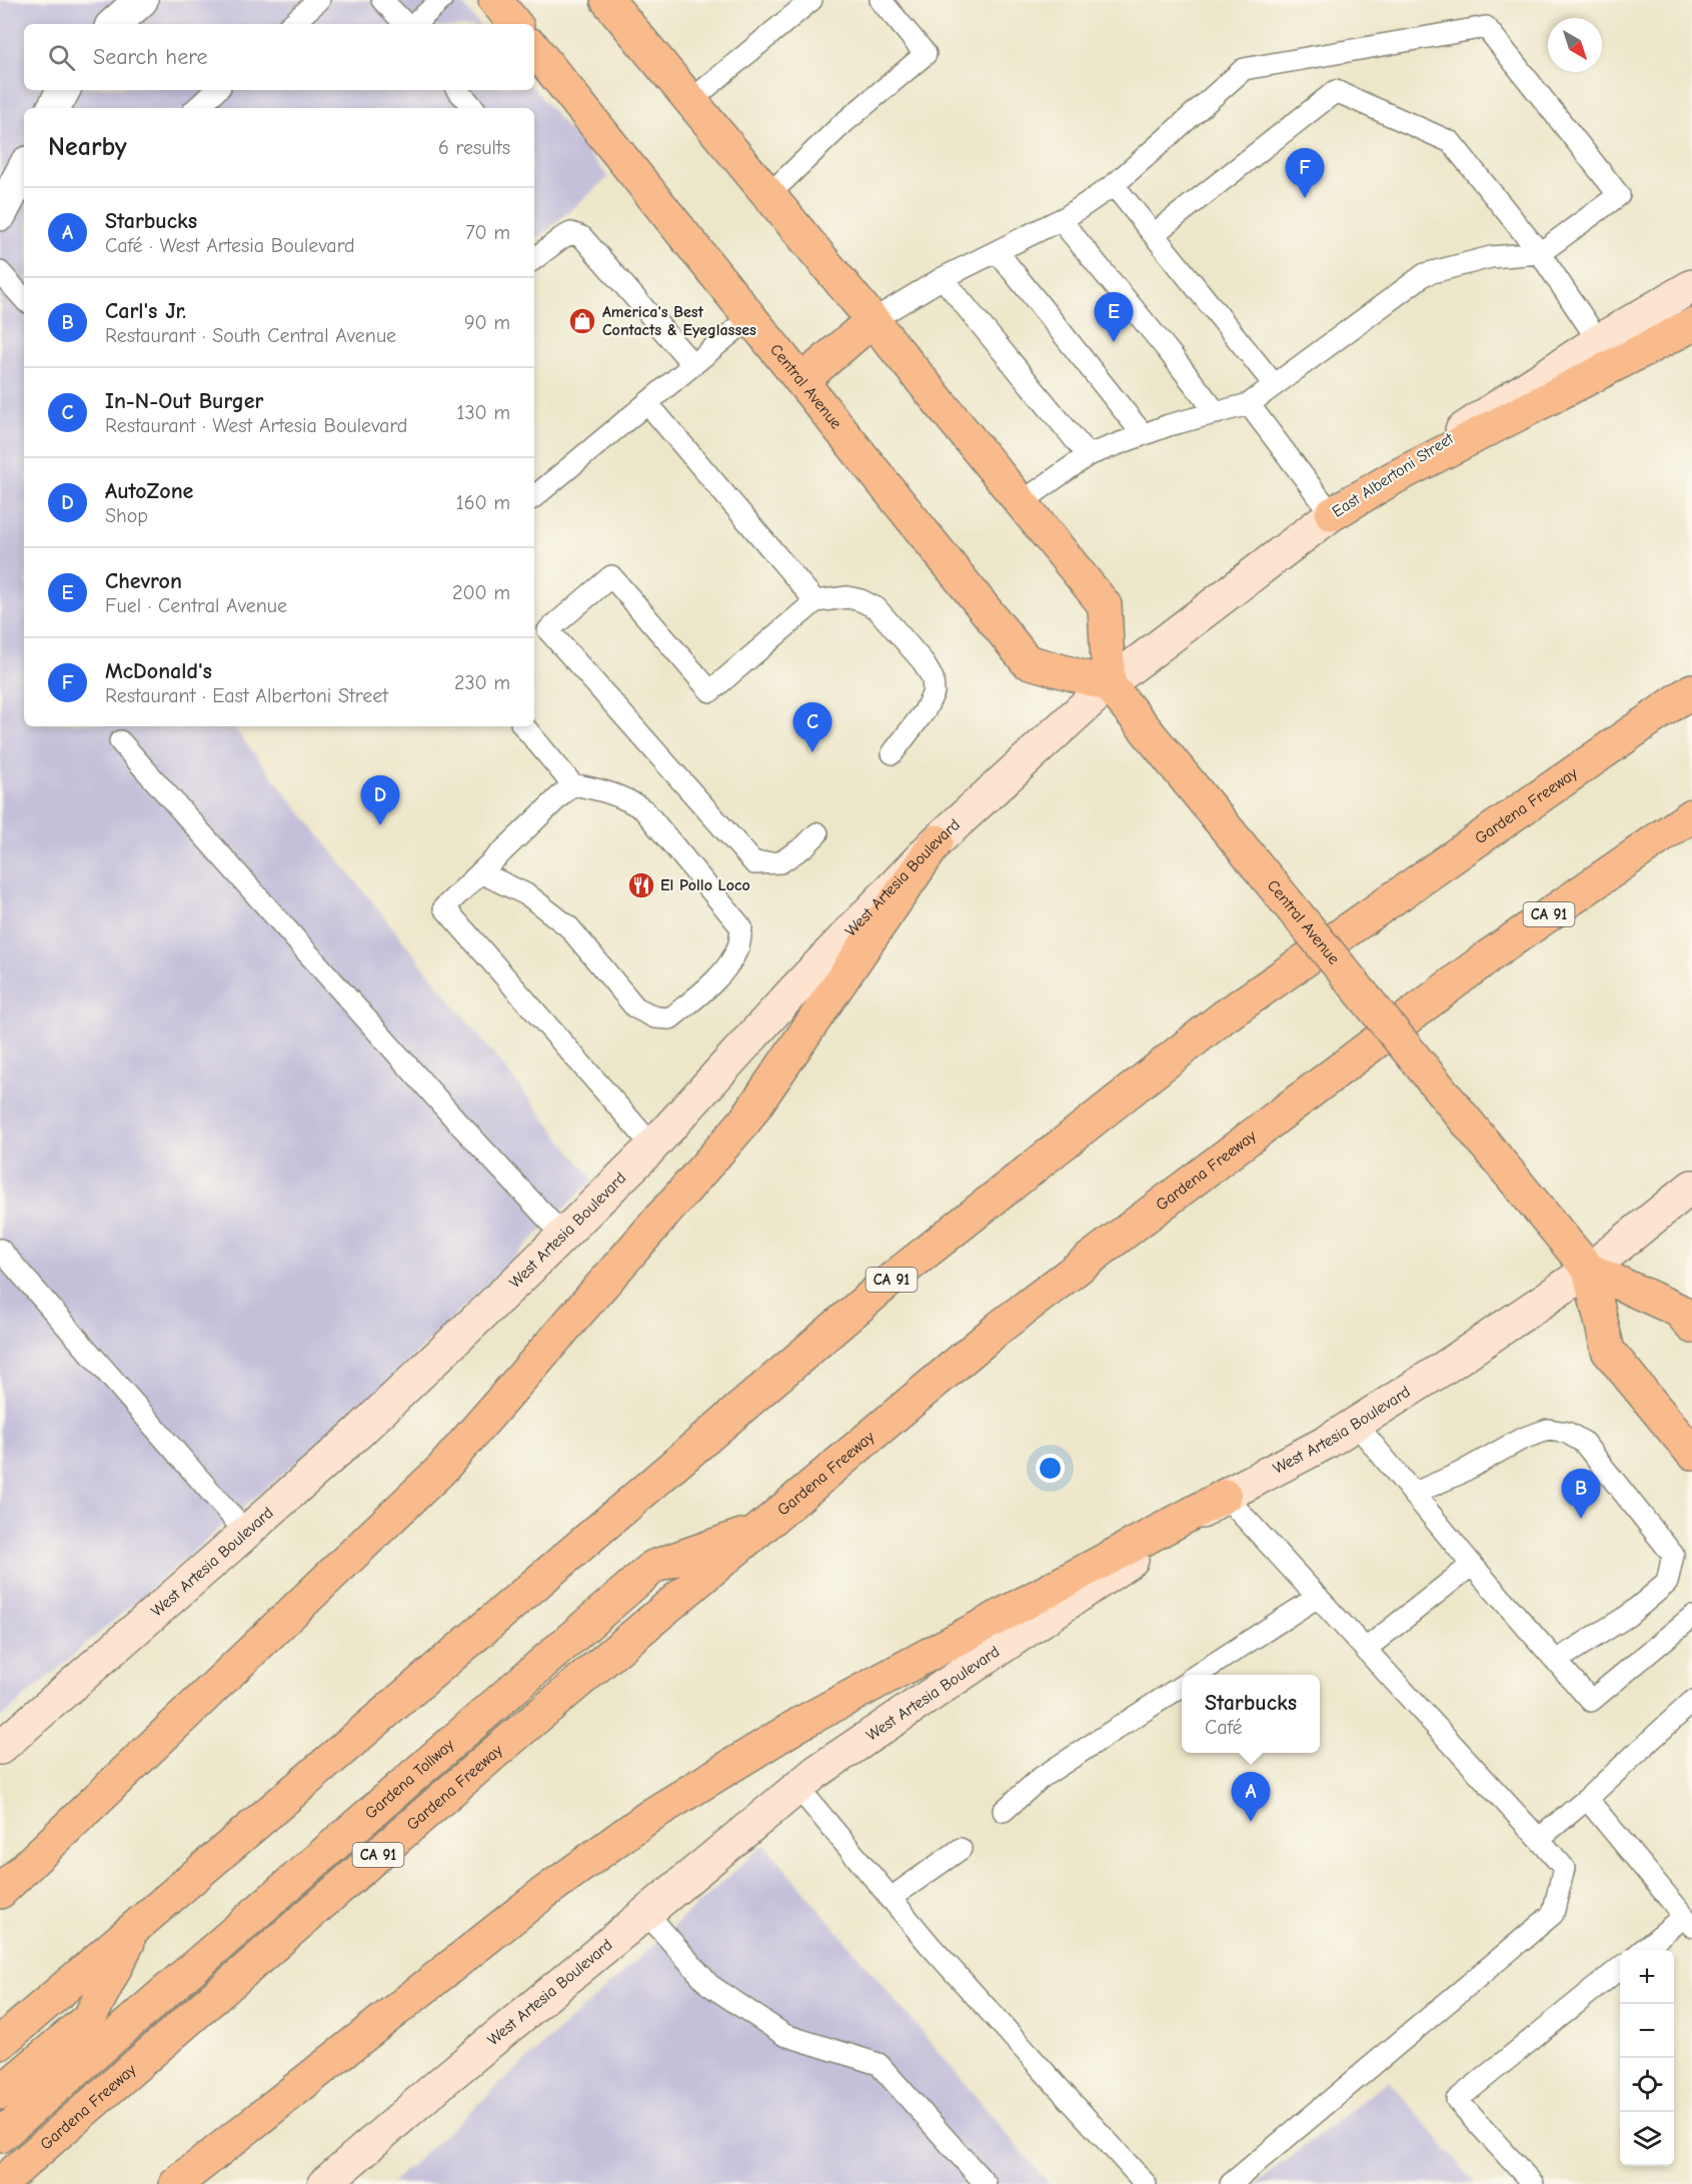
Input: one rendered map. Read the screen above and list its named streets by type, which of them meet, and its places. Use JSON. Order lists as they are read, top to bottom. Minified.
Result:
{"streets":{"main road":["Central Avenue","East Albertoni Street","Gardena Freeway","West Artesia Boulevard","CA 91","Gardena Tollway"]},"crossings":[["Central Avenue","East Albertoni Street"],["Central Avenue","West Artesia Boulevard"],["East Albertoni Street","West Artesia Boulevard"],["Gardena Freeway","Gardena Tollway"]],"places":{"shop":["America's Best Contacts & Eyeglasses"],"restaurant":["El Pollo Loco"]},"north":"bottom right","page":{"search":"Search here","heading":["Nearby","6 results"],"pins":["F","E","C","D","B","A"],"list":[{"mark":"A","name":"Starbucks","note":"Café · West Artesia Boulevard","value":"70 m"},{"mark":"B","name":"Carl's Jr.","note":"Restaurant · South Central Avenue","value":"90 m"},{"mark":"C","name":"In-N-Out Burger","note":"Restaurant · West Artesia Boulevard","value":"130 m"},{"mark":"D","name":"AutoZone","note":"Shop","value":"160 m"},{"mark":"E","name":"Chevron","note":"Fuel · Central Avenue","value":"200 m"},{"mark":"F","name":"McDonald's","note":"Restaurant · East Albertoni Street","value":"230 m"}],"popup":["Starbucks","Café"],"map_buttons":["+","−"]}}
